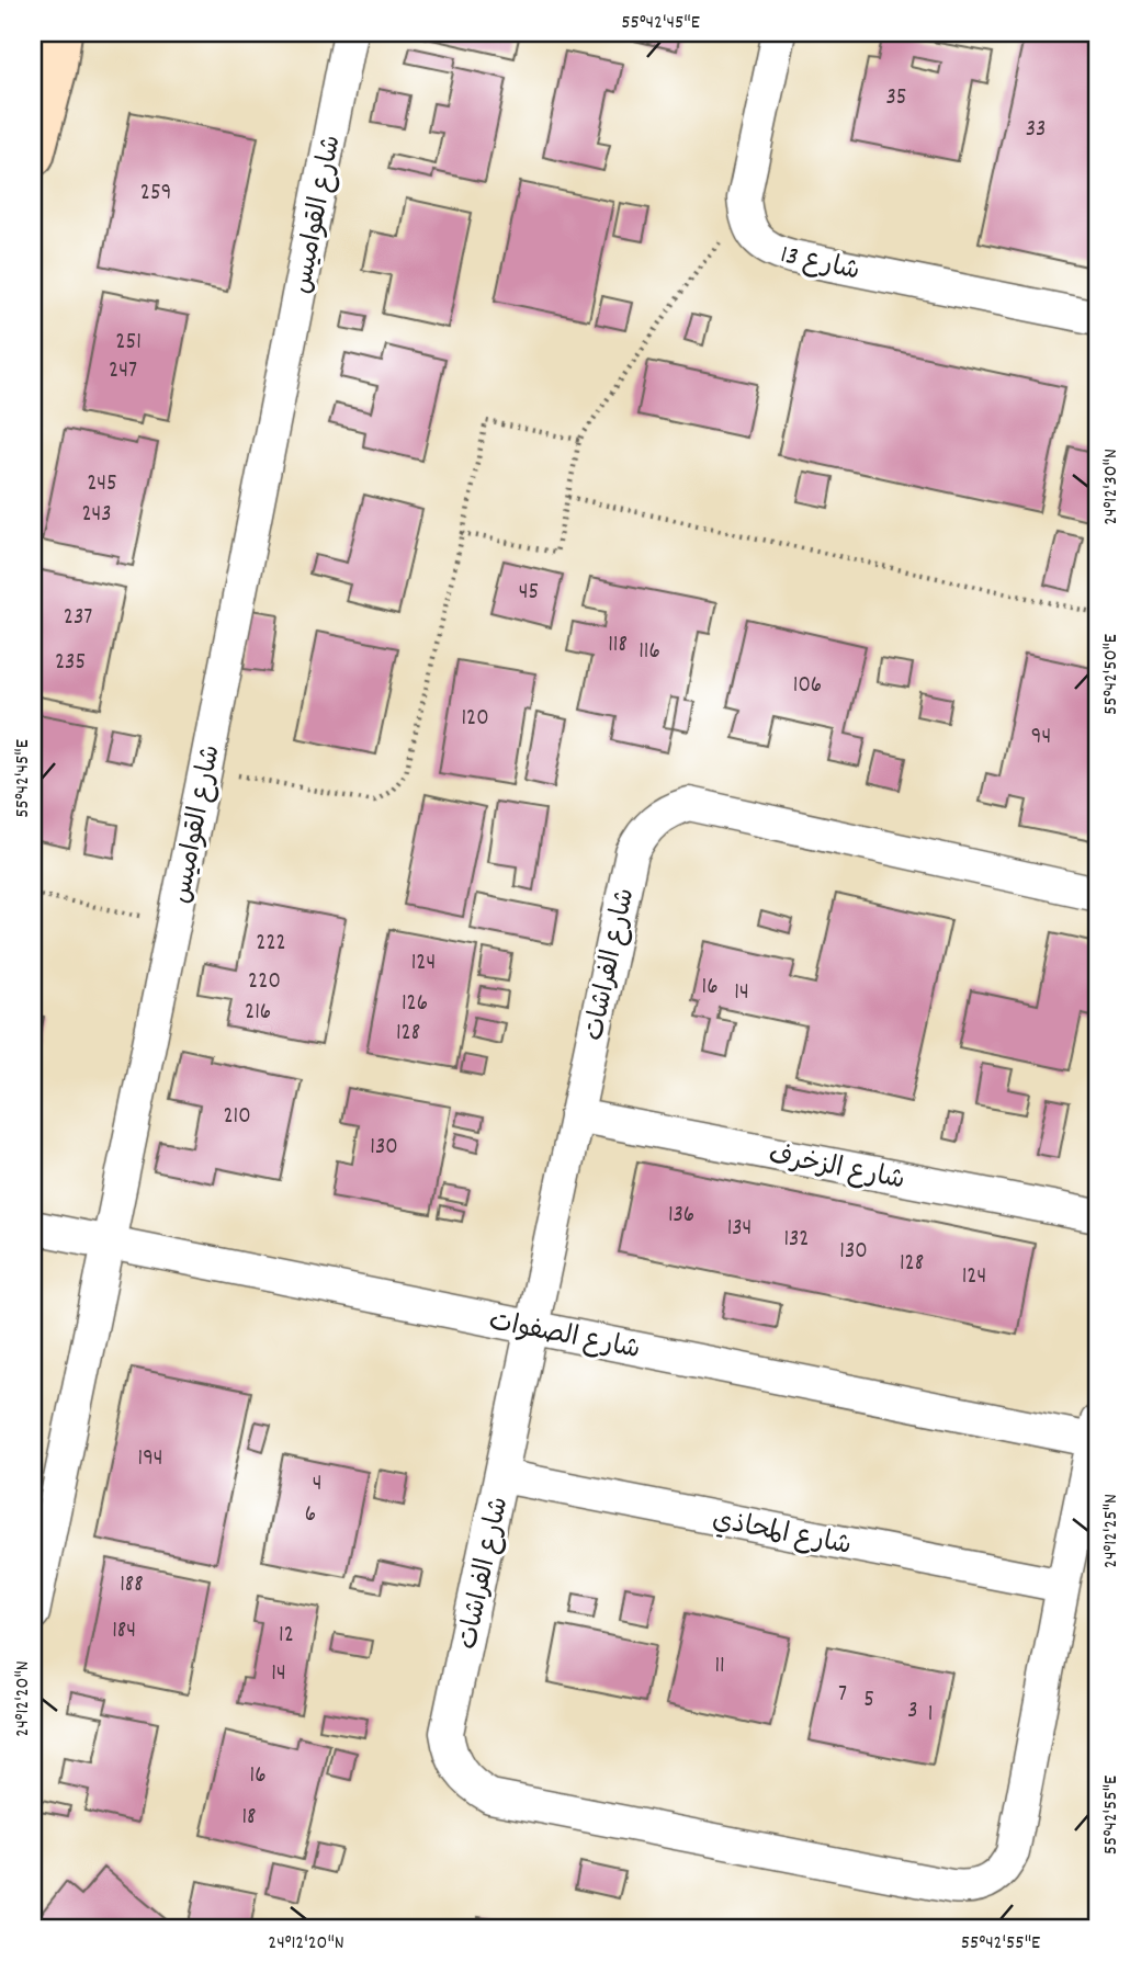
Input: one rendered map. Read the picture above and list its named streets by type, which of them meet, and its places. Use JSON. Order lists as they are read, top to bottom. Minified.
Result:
{"streets":{"street":["شارع القواميس","شارع 13","شارع الفراشات","شارع الزخرف","شارع الصفوات","شارع المحاذي"]},"crossings":[["شارع القواميس","شارع الصفوات"],["شارع الفراشات","شارع الزخرف"],["شارع الفراشات","شارع الصفوات"],["شارع الفراشات","شارع المحاذي"]],"house_numbers":["35","33","259","251","247","245","243","45","237","118","116","235","106","120","94","222","124","220","16","14","126","216","128","210","130","136","134","132","130","128","124","194","4","6","188","184","12","11","14","7","5","3","1","16","18"],"coordinates":["55°42'45\"E","24°12'30\"N","55°42'50\"E","24°12'25\"N","24°12'20\"N","55°42'55\"E"]}
